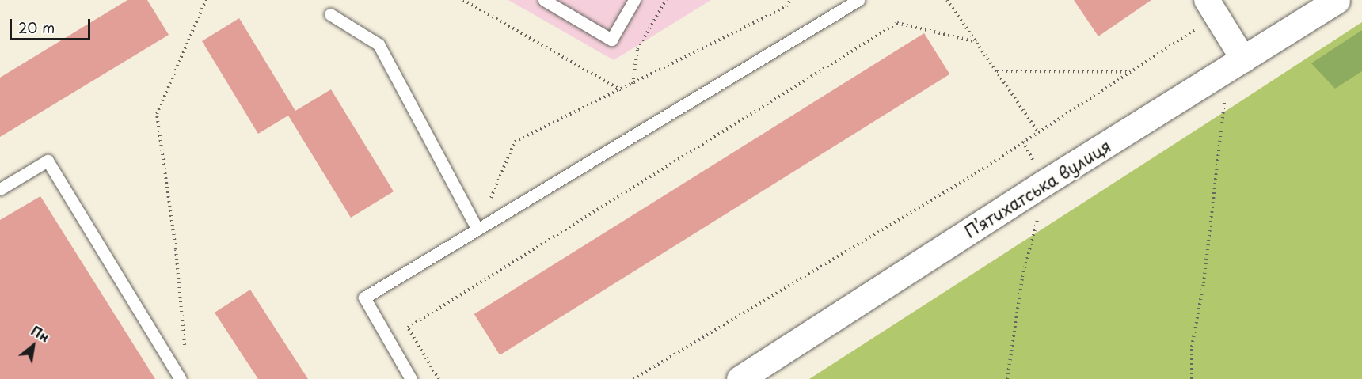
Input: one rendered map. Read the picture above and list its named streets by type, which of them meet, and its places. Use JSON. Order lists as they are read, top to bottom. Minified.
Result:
{"streets":{"street":["П’ятихатська вулиця"]},"scale_bar":"20 m","north":"top right"}
